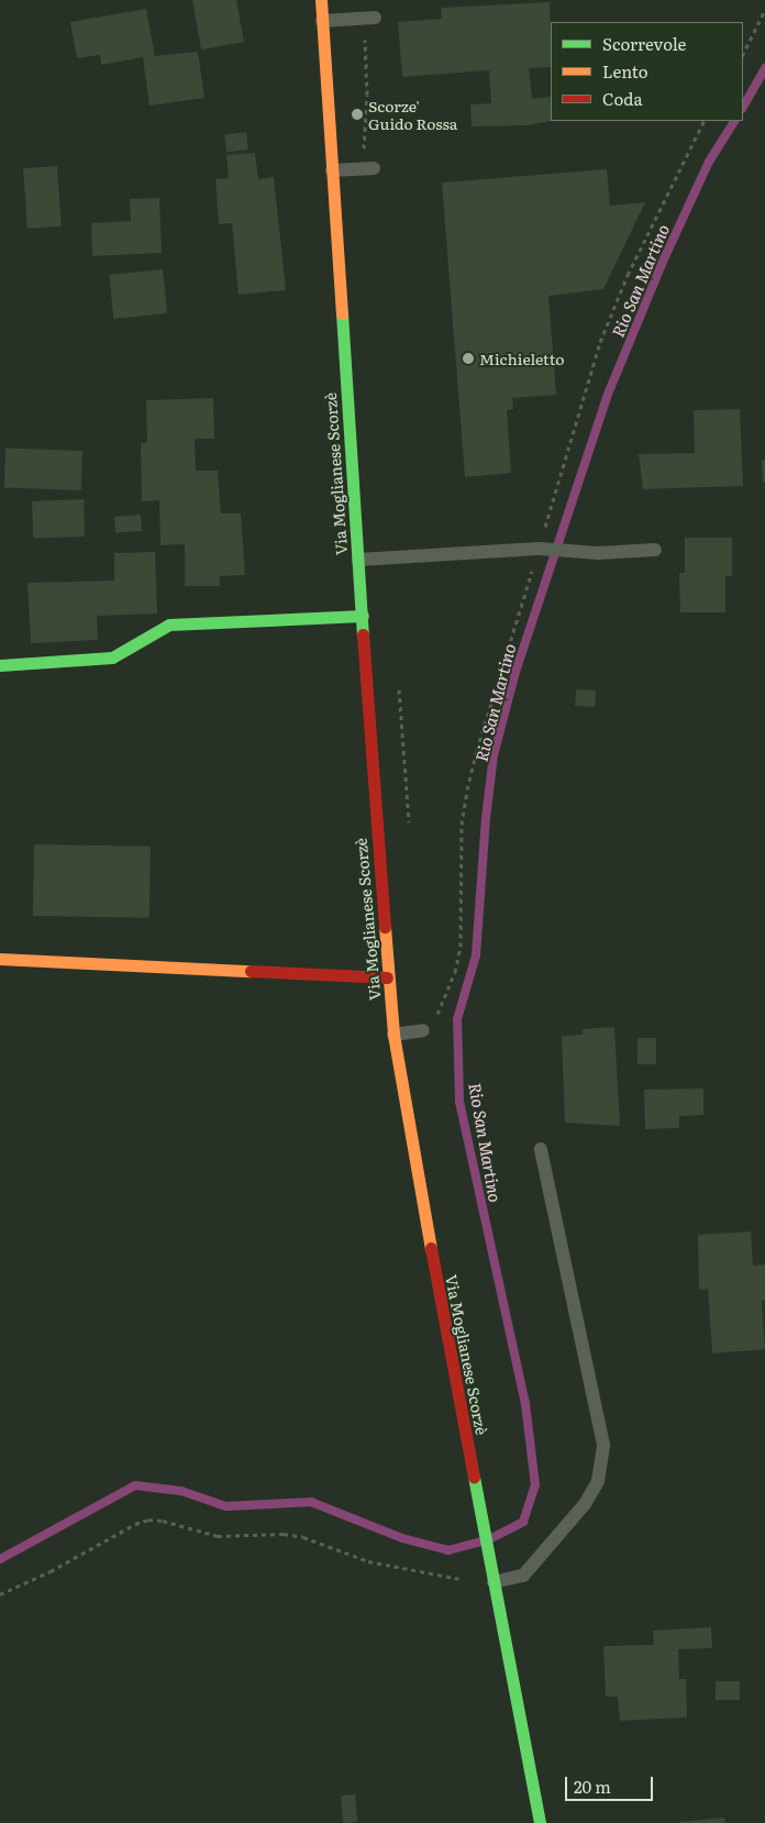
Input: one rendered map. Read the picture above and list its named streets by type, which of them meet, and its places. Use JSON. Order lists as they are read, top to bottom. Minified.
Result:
{"streets":{"main road":["Via Moglianese Scorzè"]},"water":["Rio San Martino"],"places":["Scorze' Guido Rossa","Michieletto"],"legend":["Scorrevole","Lento","Coda"],"scale_bar":"20 m"}
